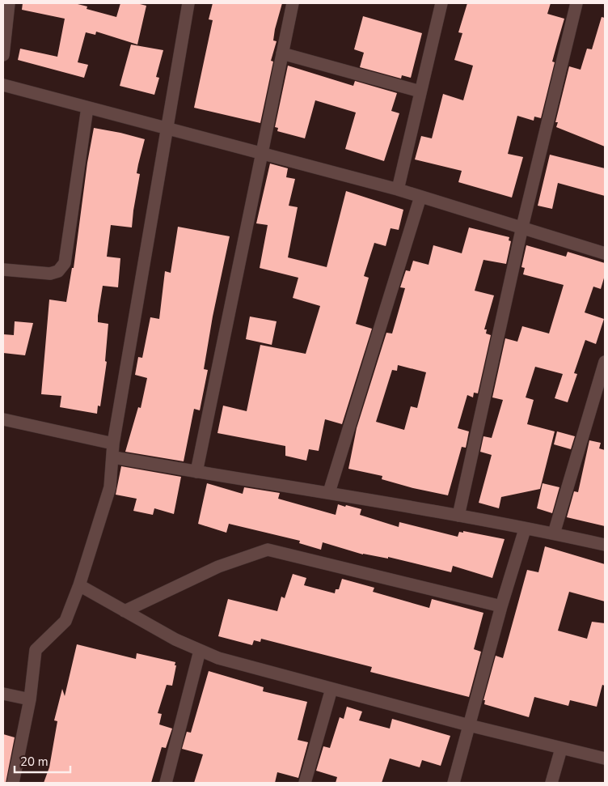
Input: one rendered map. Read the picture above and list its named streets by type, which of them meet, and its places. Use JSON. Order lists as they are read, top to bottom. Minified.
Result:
{"scale_bar":"20 m"}
